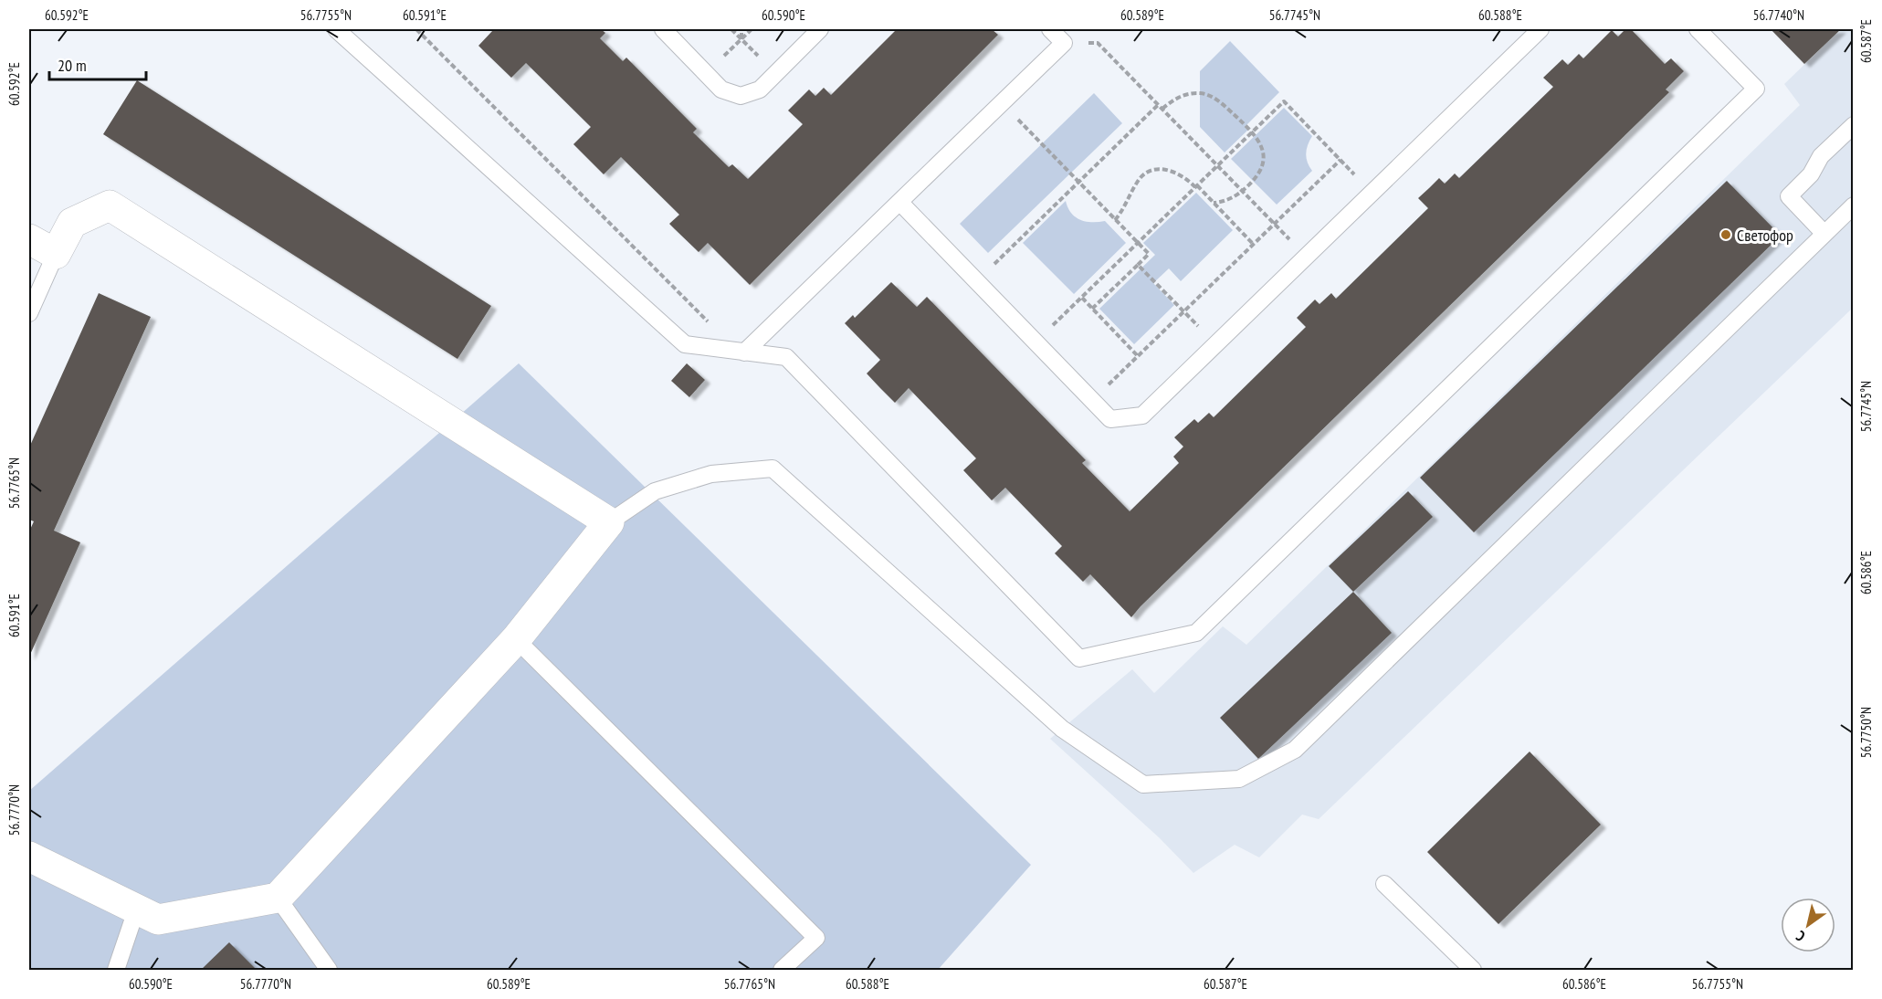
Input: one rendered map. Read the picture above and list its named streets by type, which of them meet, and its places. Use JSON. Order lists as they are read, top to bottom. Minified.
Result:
{"places":["Светофор"],"scale_bar":"20 m","north":"bottom left","coordinates":["60.592°E","56.7755°N","60.591°E","60.590°E","60.589°E","56.7745°N","60.588°E","56.7740°N","60.587°E","56.7765°N","60.586°E","56.7750°N","56.7770°N"]}
